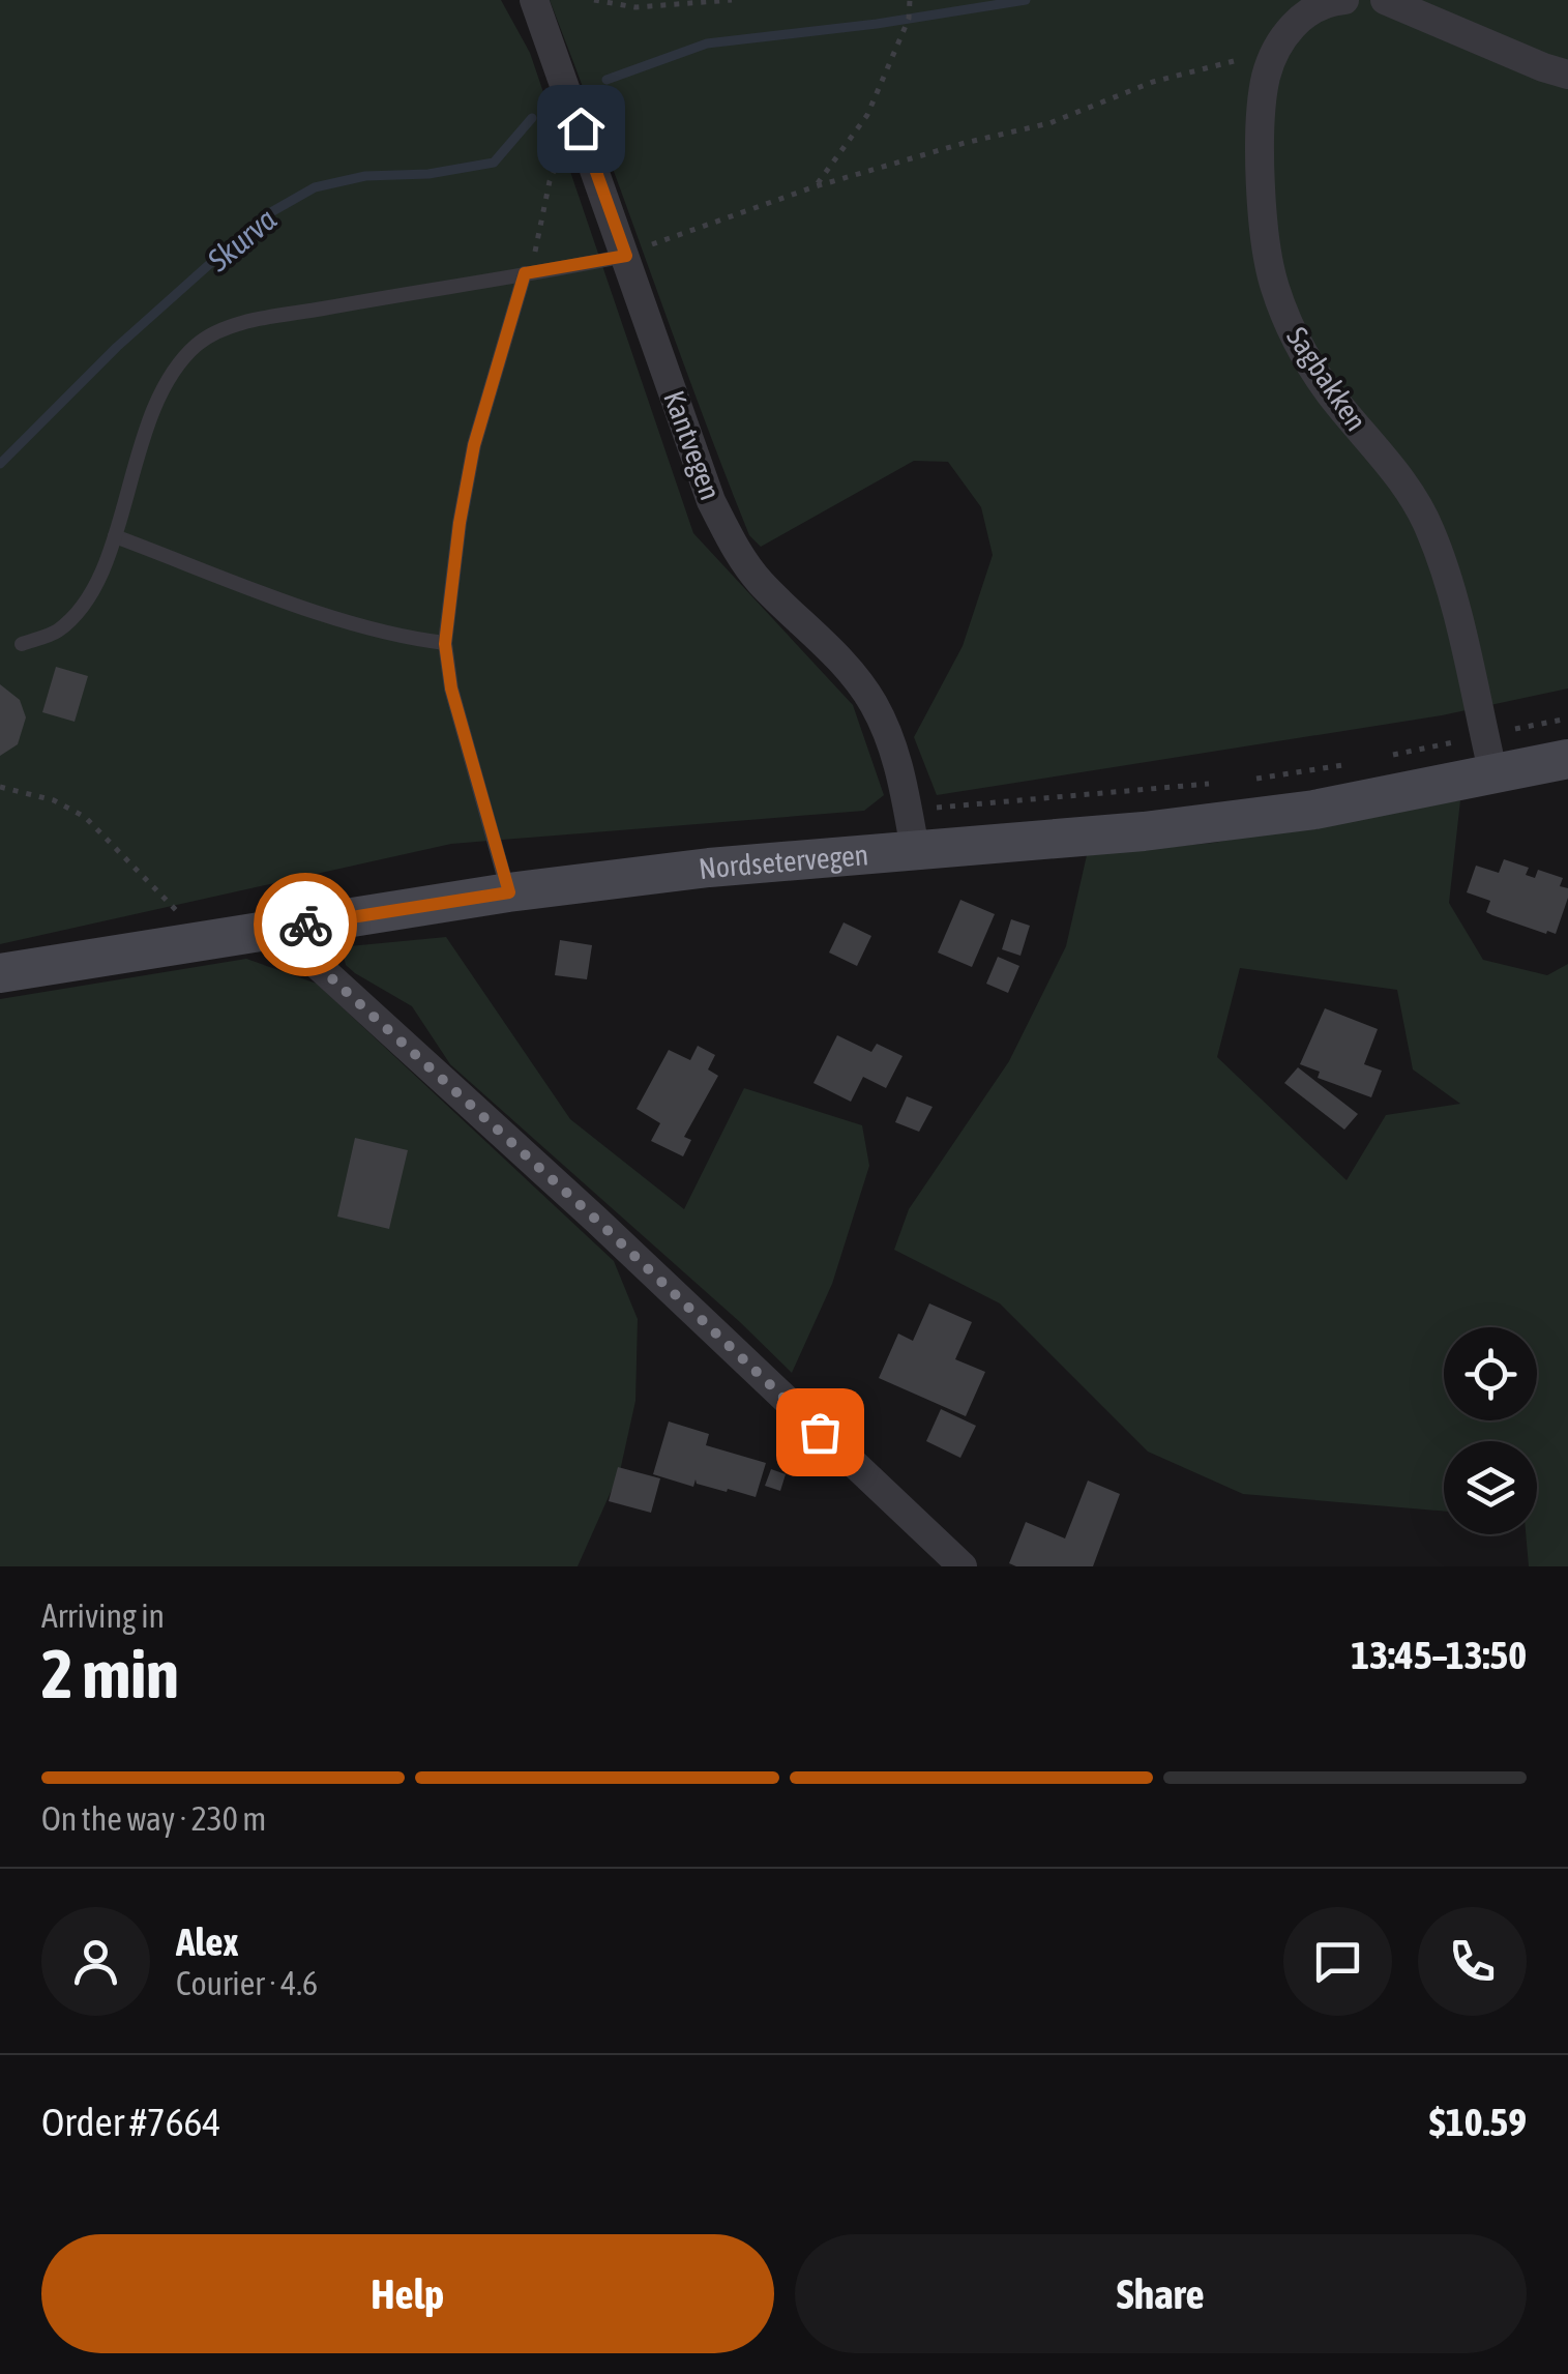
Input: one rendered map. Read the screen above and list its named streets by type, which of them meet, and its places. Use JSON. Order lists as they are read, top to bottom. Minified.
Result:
{"streets":{"main road":["Nordsetervegen"],"street":["Sagbakken","Kantvegen"]},"crossings":[["Sagbakken","Nordsetervegen"],["Kantvegen","Nordsetervegen"]],"water":["Skurva"],"page":{"heading":["2 min","Arriving in","13:45–13:50"],"panel":["Alex","Courier · 4.6","Order #7664","$10.59"],"bar":"On the way · 230 m","buttons":["Help","Share"]}}
